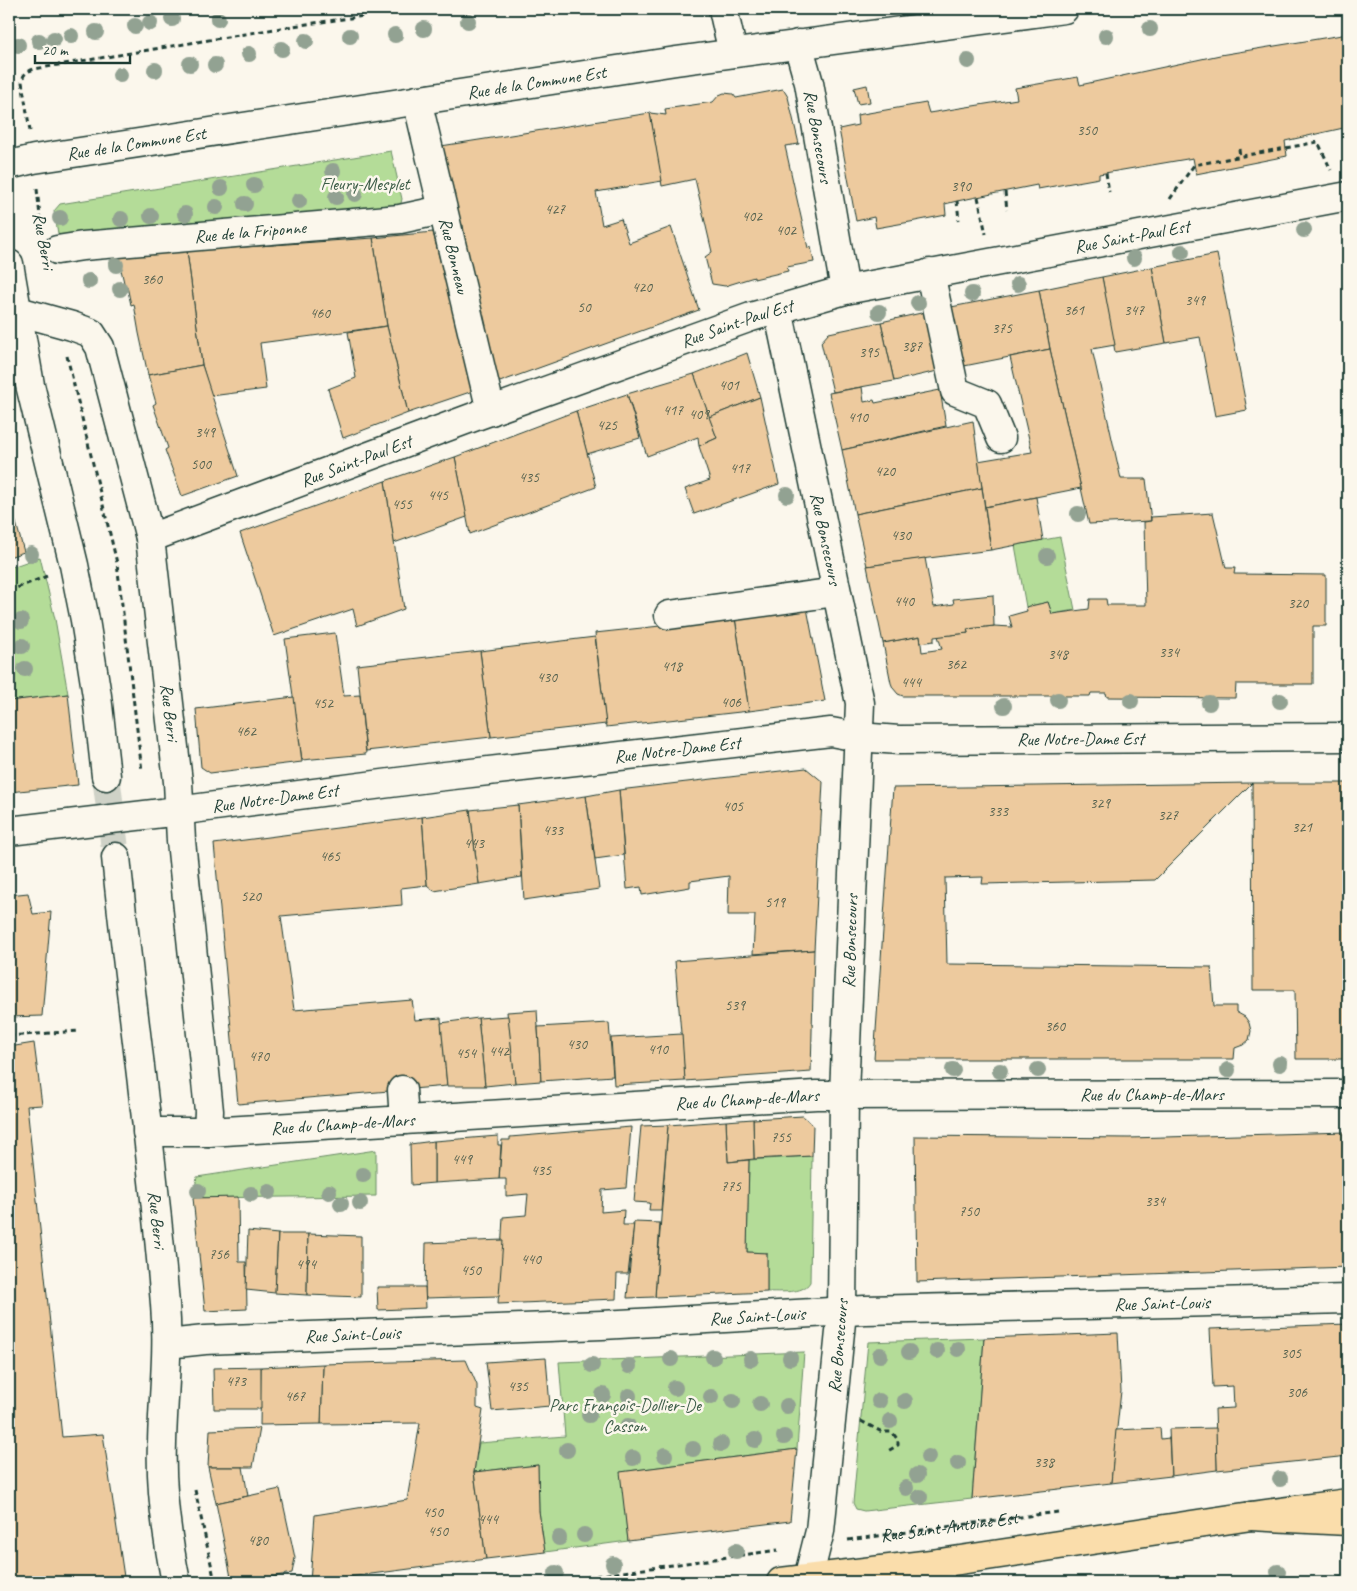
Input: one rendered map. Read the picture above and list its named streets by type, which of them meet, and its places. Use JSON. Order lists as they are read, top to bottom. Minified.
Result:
{"streets":{"main road":["Rue Saint-Antoine Est"],"street":["Rue de la Commune Est","Rue Bonsecours","Rue de la Friponne","Rue Saint-Paul Est","Rue Berri","Rue Bonneau","Rue Notre-Dame Est","Rue du Champ-de-Mars","Rue Saint-Louis"]},"crossings":[["Rue de la Commune Est","Rue Bonsecours"],["Rue de la Commune Est","Rue Berri"],["Rue de la Commune Est","Rue Bonneau"],["Rue Bonsecours","Rue Saint-Paul Est"],["Rue Bonsecours","Rue Notre-Dame Est"],["Rue Bonsecours","Rue du Champ-de-Mars"],["Rue Bonsecours","Rue Saint-Louis"],["Rue Bonsecours","Rue Saint-Antoine Est"],["Rue de la Friponne","Rue Berri"],["Rue de la Friponne","Rue Bonneau"],["Rue Saint-Paul Est","Rue Berri"],["Rue Saint-Paul Est","Rue Bonneau"],["Rue Berri","Rue Notre-Dame Est"],["Rue Berri","Rue du Champ-de-Mars"],["Rue Berri","Rue Saint-Louis"]],"parks":["Fleury-Mesplet","Parc François-Dollier-De Casson"],"house_numbers":["350","390","427","402","402","360","420","349","50","361","347","460","375","387","395","401","417","409","410","425","349","500","417","420","435","445","455","430","440","320","334","348","362","418","430","444","406","452","462","329","405","333","327","321","433","443","465","520","519","539","360","430","410","442","454","470","755","449","435","775","334","750","756","440","494","450","305","473","435","306","467","338","450","444","450","480"],"scale_bar":"20 m"}
